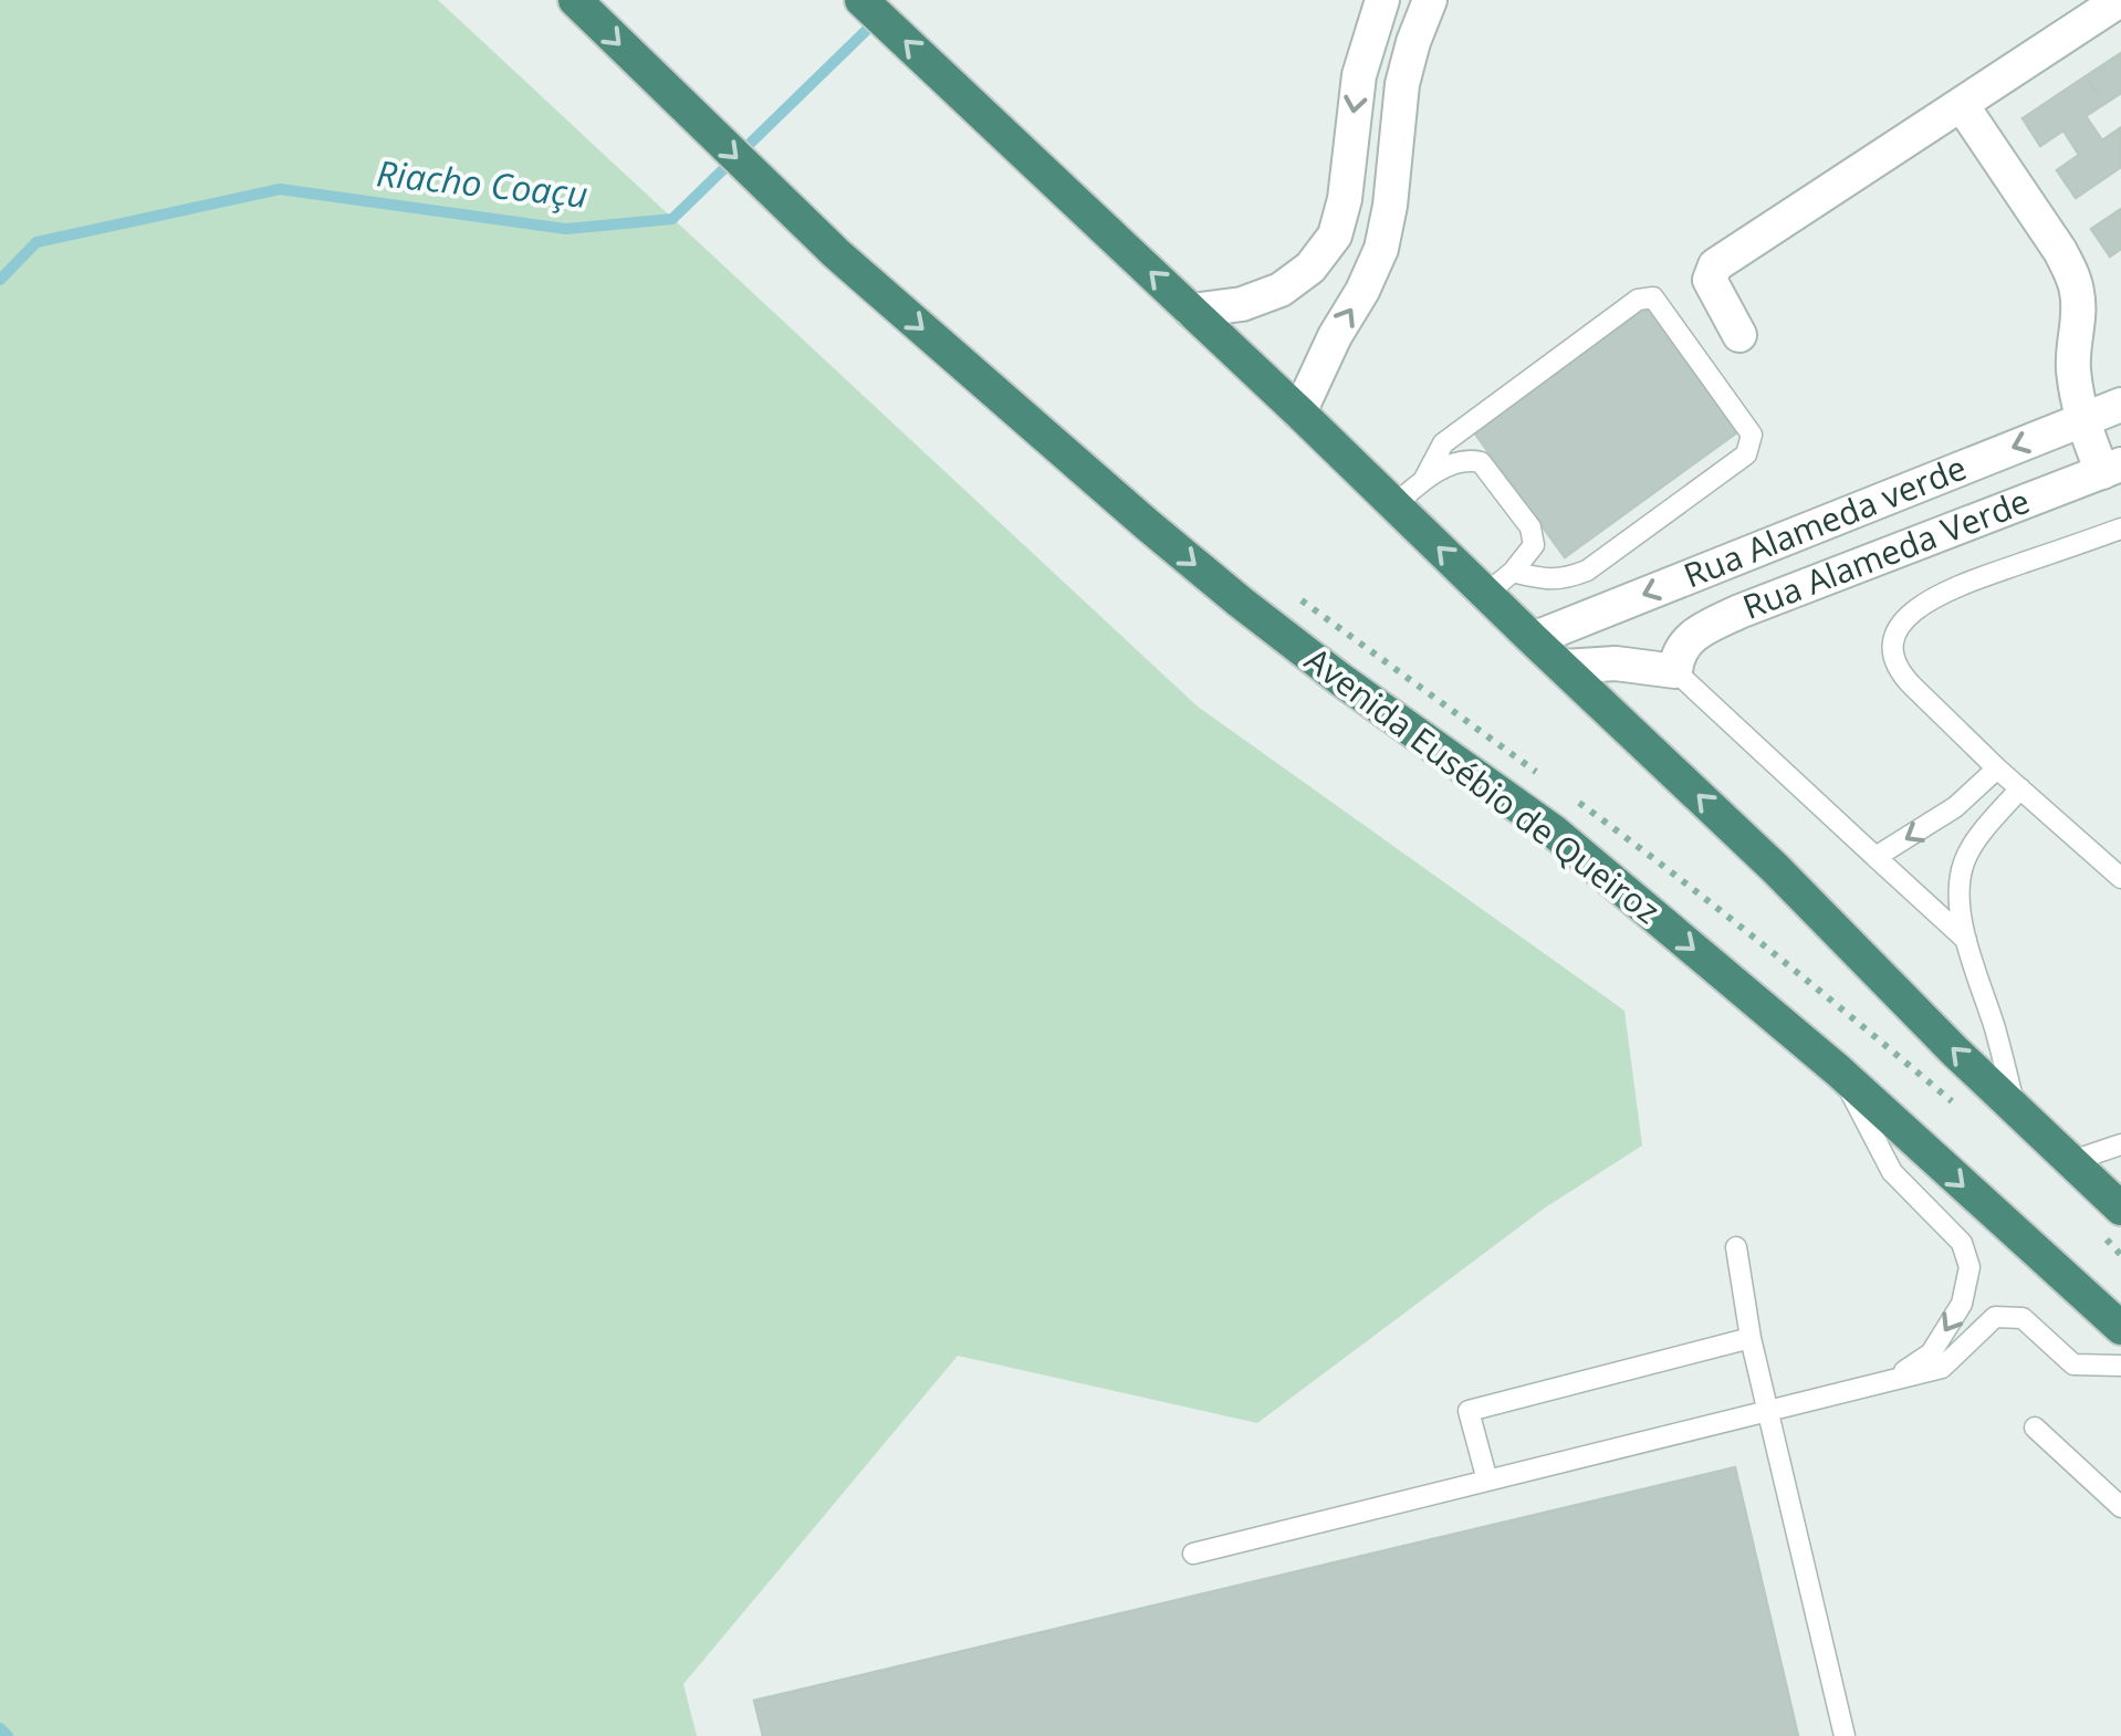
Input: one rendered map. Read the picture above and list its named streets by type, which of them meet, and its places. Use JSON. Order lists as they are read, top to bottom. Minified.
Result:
{"streets":{"highway":["Avenida Eusébio de Queiroz"],"street":["Rua Alameda verde","Rua Alameda Verde"]},"one_way":["Rua Alameda verde"],"water":["Riacho Coaçu"]}
